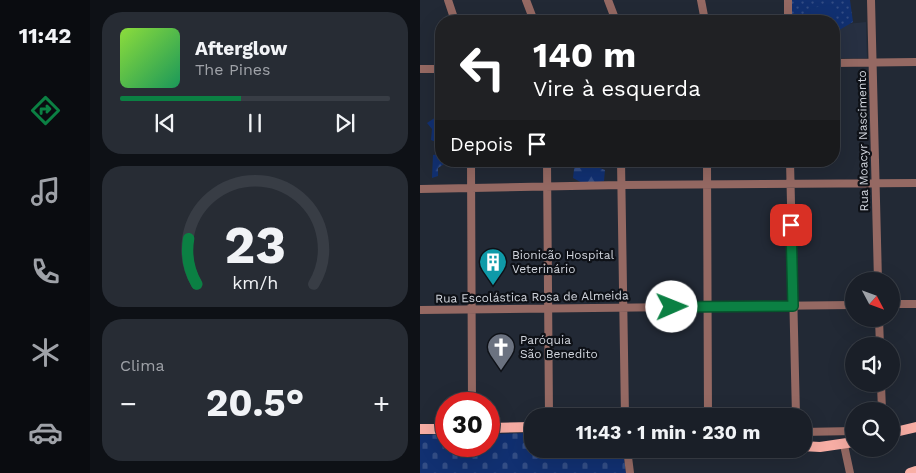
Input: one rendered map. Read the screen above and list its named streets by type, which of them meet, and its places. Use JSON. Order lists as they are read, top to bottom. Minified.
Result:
{"streets":{"street":["Rua Moacyr Nascimento","Rua Escolástica Rosa de Almeida"]},"places":{"building":["Bionicão Hospital Veterinário"],"church":["Paróquia São Benedito"]},"north":"bottom right","page":{"tabs":"11:42","turn":["140 m","Vire à esquerda"],"song":["Afterglow","The Pines"],"then":"Depois","tile":"Clima","heat":["−","20.5°","+"],"limit":"30","trip":"11:43 · 1 min · 230 m","gauge":["23","km/h"]}}
